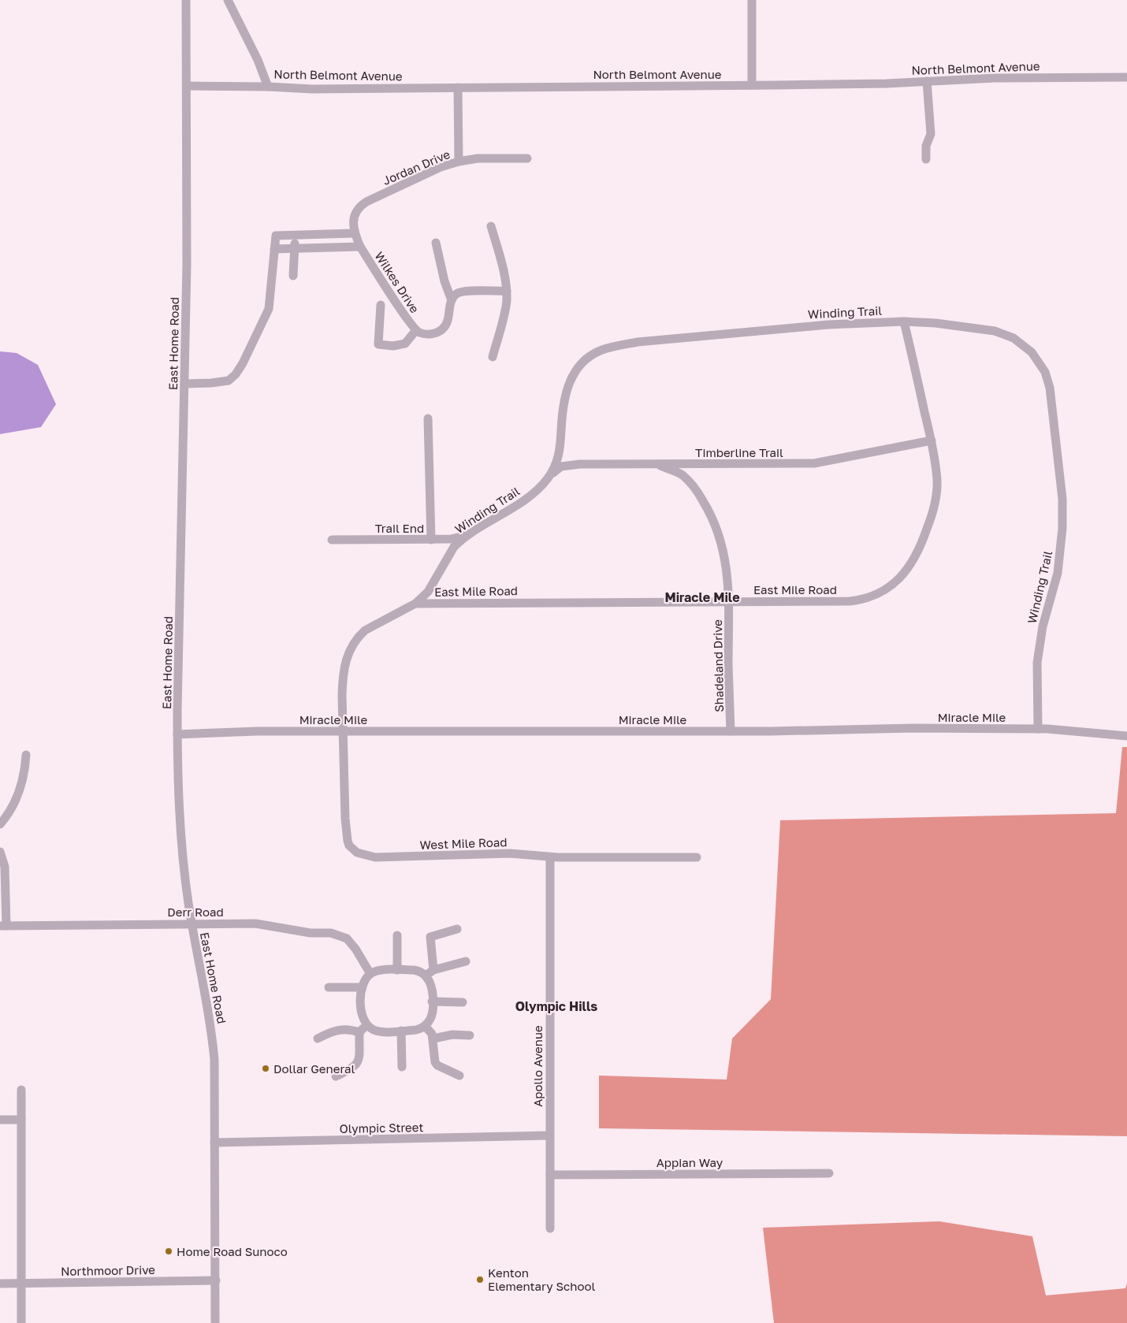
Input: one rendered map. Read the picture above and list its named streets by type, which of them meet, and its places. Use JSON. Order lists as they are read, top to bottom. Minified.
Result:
{"streets":{"street":["North Belmont Avenue","Jordan Drive","Wilkes Drive","Winding Trail","East Home Road","Timberline Trail","Trail End","East Mile Road","Shadeland Drive","Miracle Mile","West Mile Road","Derr Road","Apollo Avenue","Olympic Street","Appian Way","Northmoor Drive"]},"crossings":[["North Belmont Avenue","East Home Road"],["Jordan Drive","Wilkes Drive"],["Winding Trail","Timberline Trail"],["Winding Trail","Trail End"],["Winding Trail","East Mile Road"],["Winding Trail","Miracle Mile"],["East Home Road","Miracle Mile"],["East Home Road","Derr Road"],["East Home Road","Olympic Street"],["East Home Road","Northmoor Drive"],["Timberline Trail","East Mile Road"],["Timberline Trail","Shadeland Drive"],["East Mile Road","Shadeland Drive"],["East Mile Road","Miracle Mile"],["East Mile Road","West Mile Road"],["Shadeland Drive","Miracle Mile"],["Miracle Mile","West Mile Road"],["West Mile Road","Apollo Avenue"],["Apollo Avenue","Olympic Street"],["Apollo Avenue","Appian Way"]],"districts":["Miracle Mile","Olympic Hills"],"places":["Dollar General","Home Road Sunoco","Kenton Elementary School"]}
